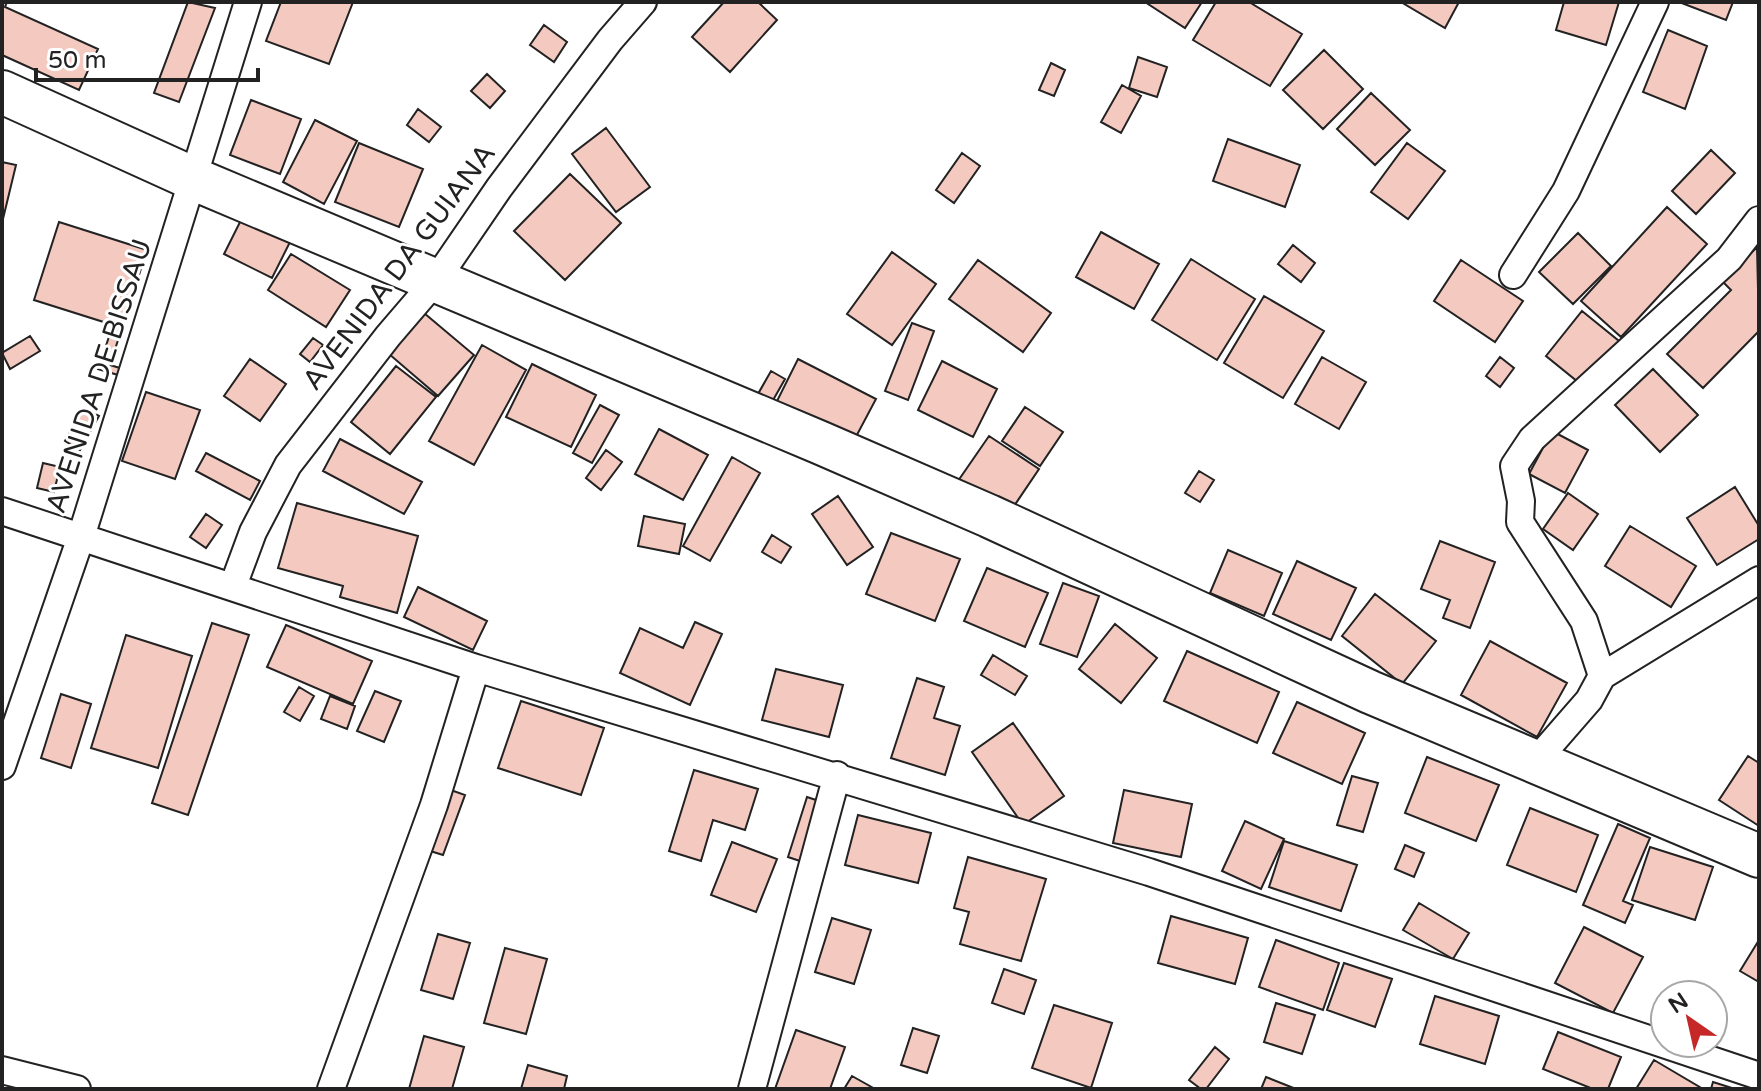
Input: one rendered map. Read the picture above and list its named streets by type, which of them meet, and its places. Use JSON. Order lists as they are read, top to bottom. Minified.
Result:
{"streets":{"street":["AVENIDA DA GUIANA","AVENIDA DE BISSAU"]},"scale_bar":"50 m","north":"top left"}
